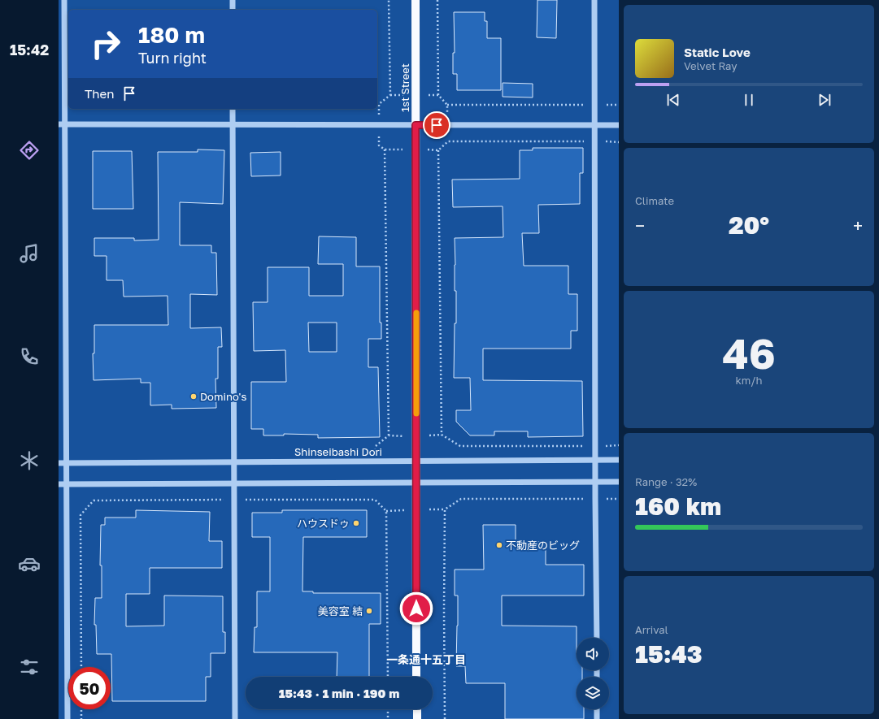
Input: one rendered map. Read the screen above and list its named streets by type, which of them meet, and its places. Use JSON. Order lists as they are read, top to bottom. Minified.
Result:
{"streets":{"main road":["1st Street"],"street":["Shinseibashi Dori"]},"crossings":[["1st Street","Shinseibashi Dori"]],"districts":["一条通十五丁目"],"places":["Domino's","ハウスドゥ","不動産のビッグ","美容室 結"],"page":{"tabs":"15:42","turn":["180 m","Turn right"],"song":["Static Love","Velvet Ray"],"then":"Then","tile":["Climate",["46","km/h"],["Range · 32%","160 km"],["Arrival","15:43"]],"heat":["−","20°","+"],"limit":"50","trip":"15:43 · 1 min · 190 m"}}
